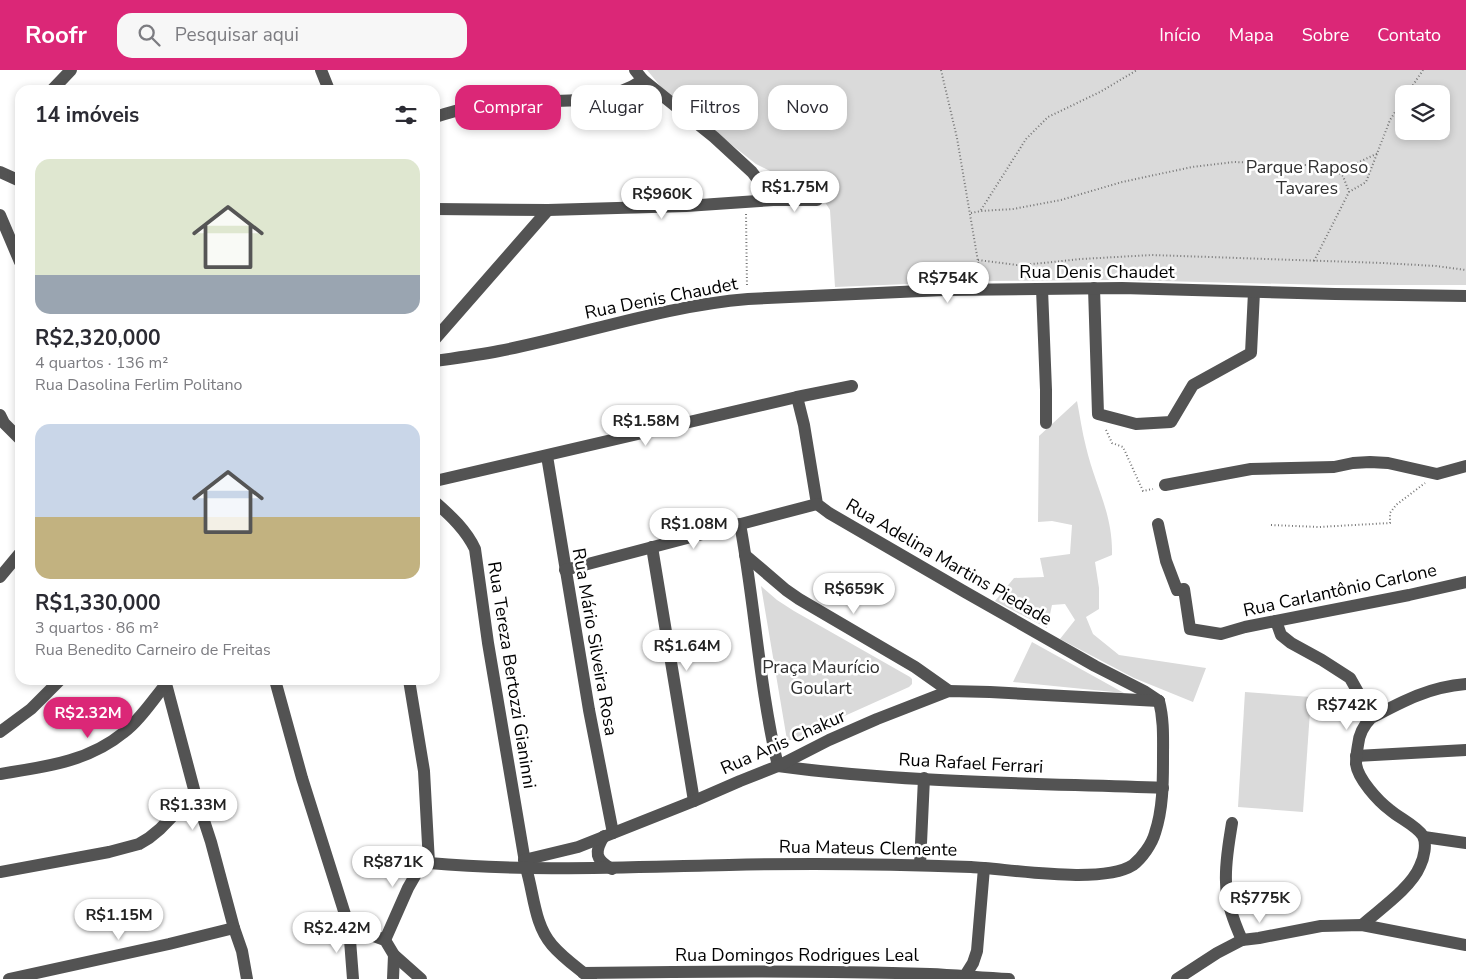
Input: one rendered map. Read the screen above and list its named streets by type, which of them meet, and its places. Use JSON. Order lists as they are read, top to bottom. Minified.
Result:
{"streets":{"street":["Rua Denis Chaudet","Rua Adelina Martins Piedade","Rua Carlantônio Carlone","Rua Mário Silveira Rosa","Rua Tereza Bertozzi Gianinni","Rua Anis Chakur","Rua Rafael Ferrari","Rua Mateus Clemente","Rua Domingos Rodrigues Leal"]},"crossings":[["Rua Adelina Martins Piedade","Rua Anis Chakur"],["Rua Adelina Martins Piedade","Rua Mateus Clemente"],["Rua Mário Silveira Rosa","Rua Anis Chakur"],["Rua Tereza Bertozzi Gianinni","Rua Anis Chakur"],["Rua Tereza Bertozzi Gianinni","Rua Mateus Clemente"],["Rua Tereza Bertozzi Gianinni","Rua Domingos Rodrigues Leal"],["Rua Anis Chakur","Rua Rafael Ferrari"],["Rua Anis Chakur","Rua Mateus Clemente"],["Rua Rafael Ferrari","Rua Mateus Clemente"]],"parks":["Parque Raposo Tavares","Praça Maurício Goulart"],"page":{"header":"Roofr","search":"Pesquisar aqui","nav":["Início","Mapa","Sobre","Contato"],"chip":["Comprar","Alugar","Filtros","Novo"],"heading":"14 imóveis","list":[{"name":"R$2,320,000","note":"4 quartos · 136 m² · Rua Dasolina Ferlim Politano"},{"name":"R$1,330,000","note":"3 quartos · 86 m² · Rua Benedito Carneiro de Freitas"}],"price":["R$1.75M","R$960K","R$754K","R$1.58M","R$1.08M","R$659K","R$1.64M","R$742K","R$2.32M","R$1.33M","R$871K","R$775K","R$1.15M","R$2.42M"]}}
